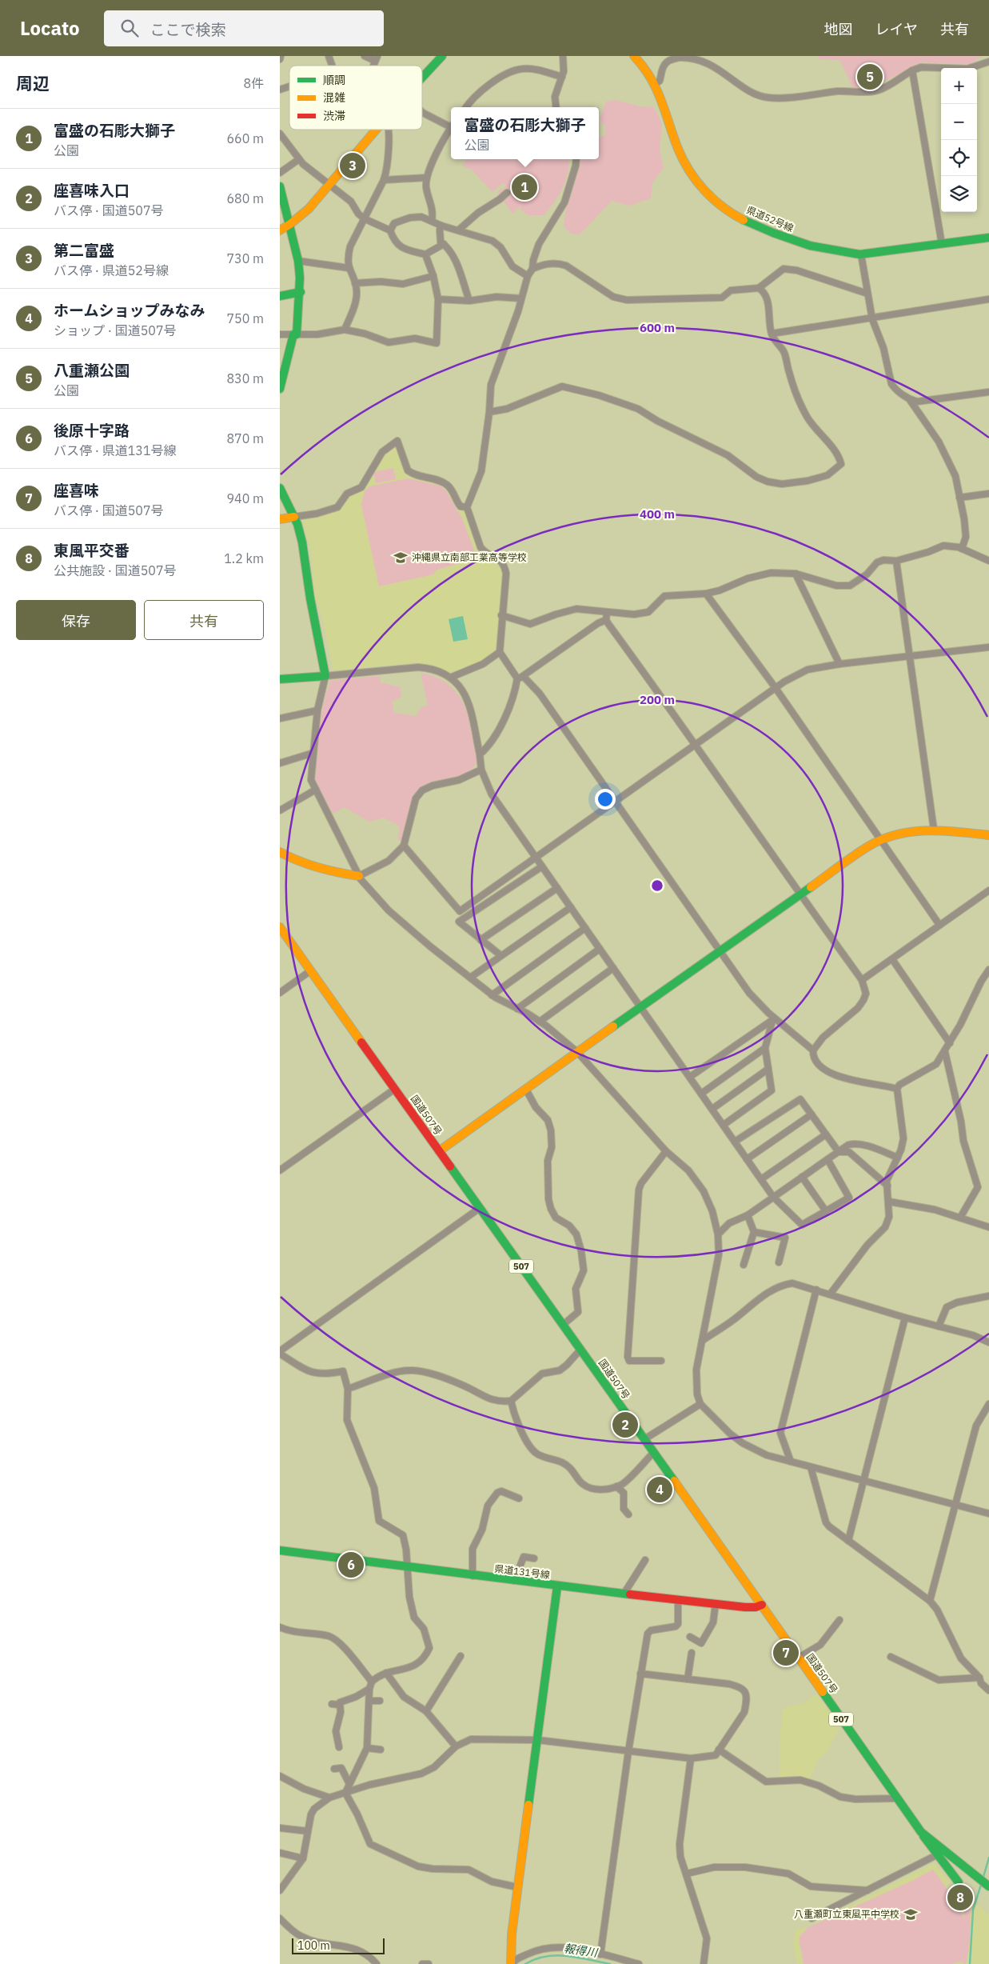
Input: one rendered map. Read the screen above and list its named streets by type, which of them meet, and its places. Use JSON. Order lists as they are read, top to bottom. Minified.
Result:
{"streets":{"main road":["県道52号線","国道507号","507","県道131号線"]},"crossings":[["国道507号","県道131号線"]],"water":["報得川"],"places":{"school or university":["沖縄県立南部工業高等学校","八重瀬町立東風平中学校"]},"legend":["順調","混雑","渋滞"],"scale_bar":"100 m","page":{"header":"Locato","search":"ここで検索","nav":["地図","レイヤ","共有"],"heading":["周辺","8件"],"pins":["5","3","1","2","4","6","7","8"],"map_buttons":["+","−"],"popup":["富盛の石彫大獅子","公園"],"list":[{"mark":"1","name":"富盛の石彫大獅子","note":"公園","value":"660 m"},{"mark":"2","name":"座喜味入口","note":"バス停 · 国道507号","value":"680 m"},{"mark":"3","name":"第二富盛","note":"バス停 · 県道52号線","value":"730 m"},{"mark":"4","name":"ホームショップみなみ","note":"ショップ · 国道507号","value":"750 m"},{"mark":"5","name":"八重瀬公園","note":"公園","value":"830 m"},{"mark":"6","name":"後原十字路","note":"バス停 · 県道131号線","value":"870 m"},{"mark":"7","name":"座喜味","note":"バス停 · 国道507号","value":"940 m"},{"mark":"8","name":"東風平交番","note":"公共施設 · 国道507号","value":"1.2 km"}],"buttons":["保存","共有"],"scale":"100 m"},"rings":["600 m","400 m","200 m"]}
